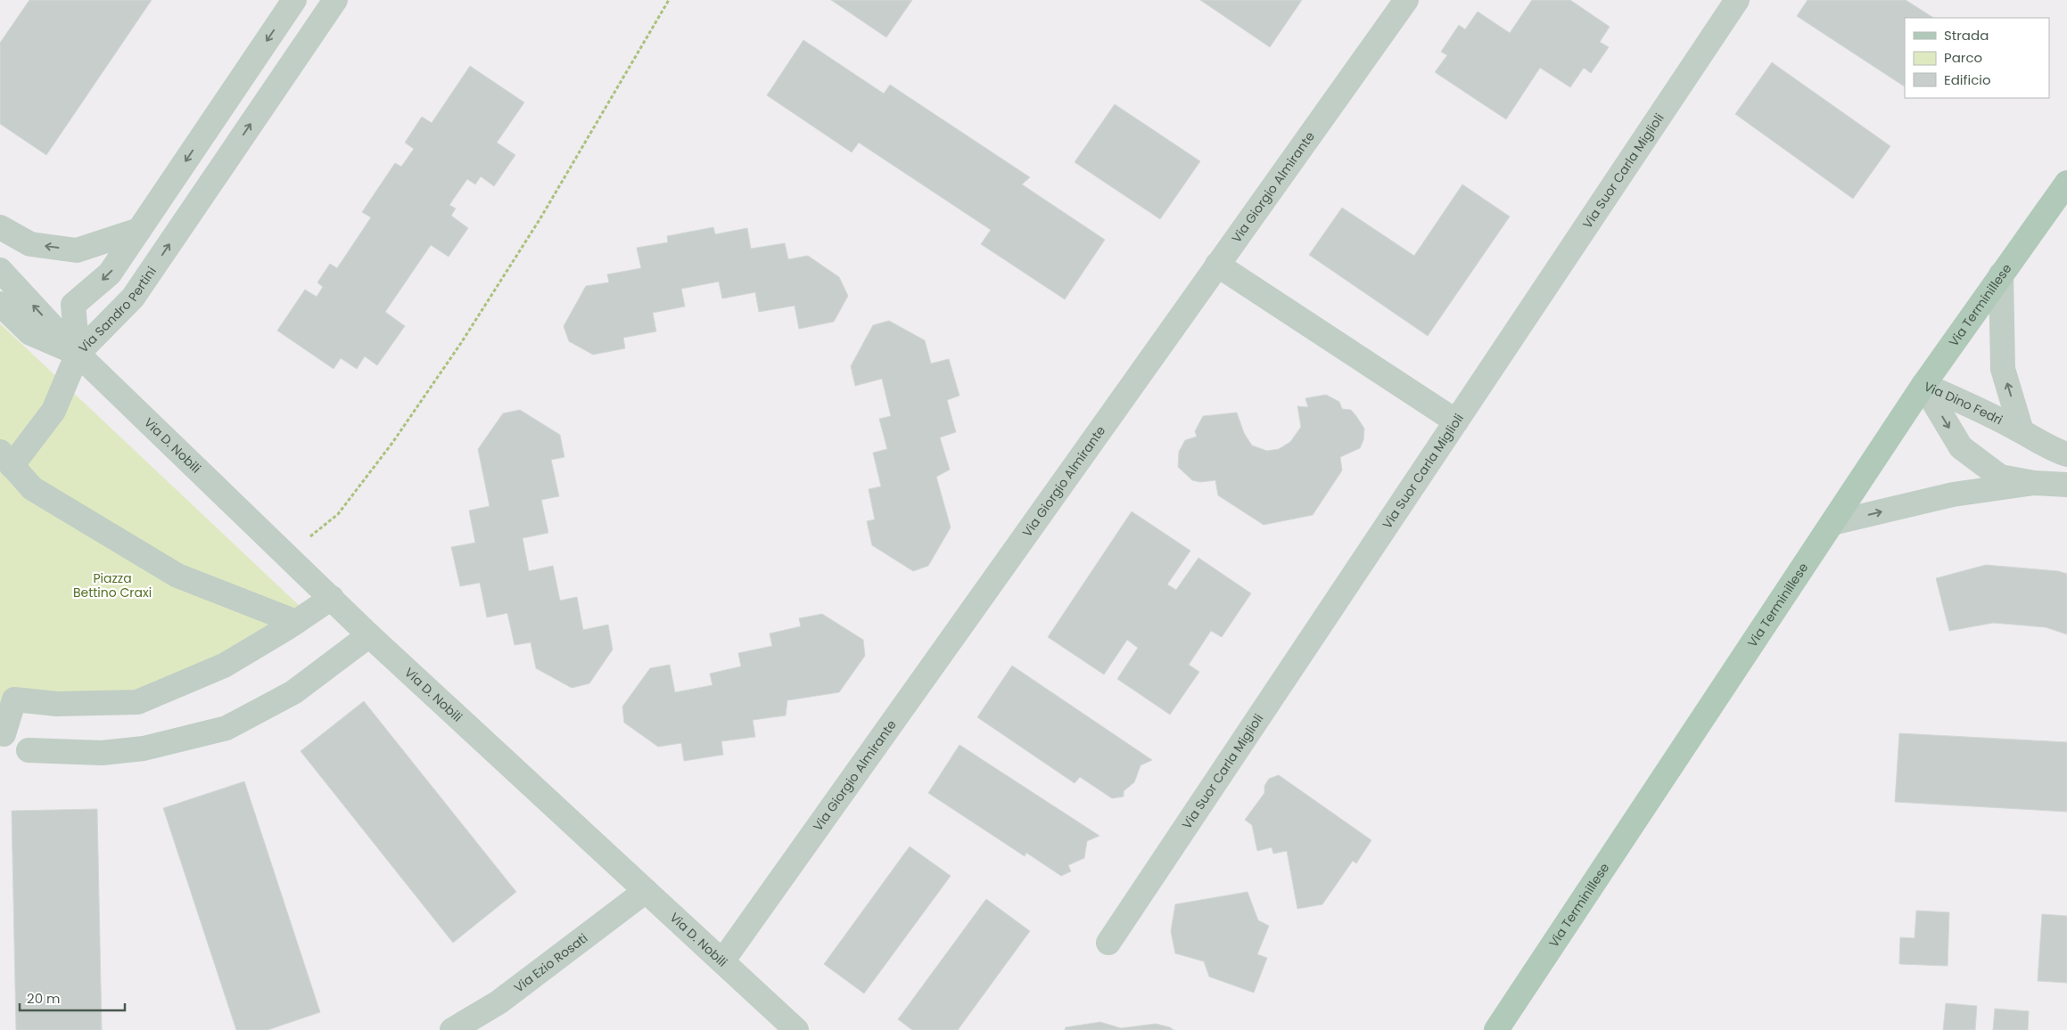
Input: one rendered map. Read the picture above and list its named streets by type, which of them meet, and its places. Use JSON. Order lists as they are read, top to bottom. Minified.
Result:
{"streets":{"main road":["Via Terminillese"],"street":["Via Suor Carla Miglioli","Via Giorgio Almirante","Via Sandro Pertini","Via Dino Fedri","Via D. Nobili","Via Ezio Rosati"]},"crossings":[["Via Giorgio Almirante","Via D. Nobili"],["Via Terminillese","Via Dino Fedri"],["Via Sandro Pertini","Via D. Nobili"],["Via D. Nobili","Via Ezio Rosati"]],"parks":["Piazza Bettino Craxi"],"legend":["Strada","Parco","Edificio"],"scale_bar":"20 m"}
